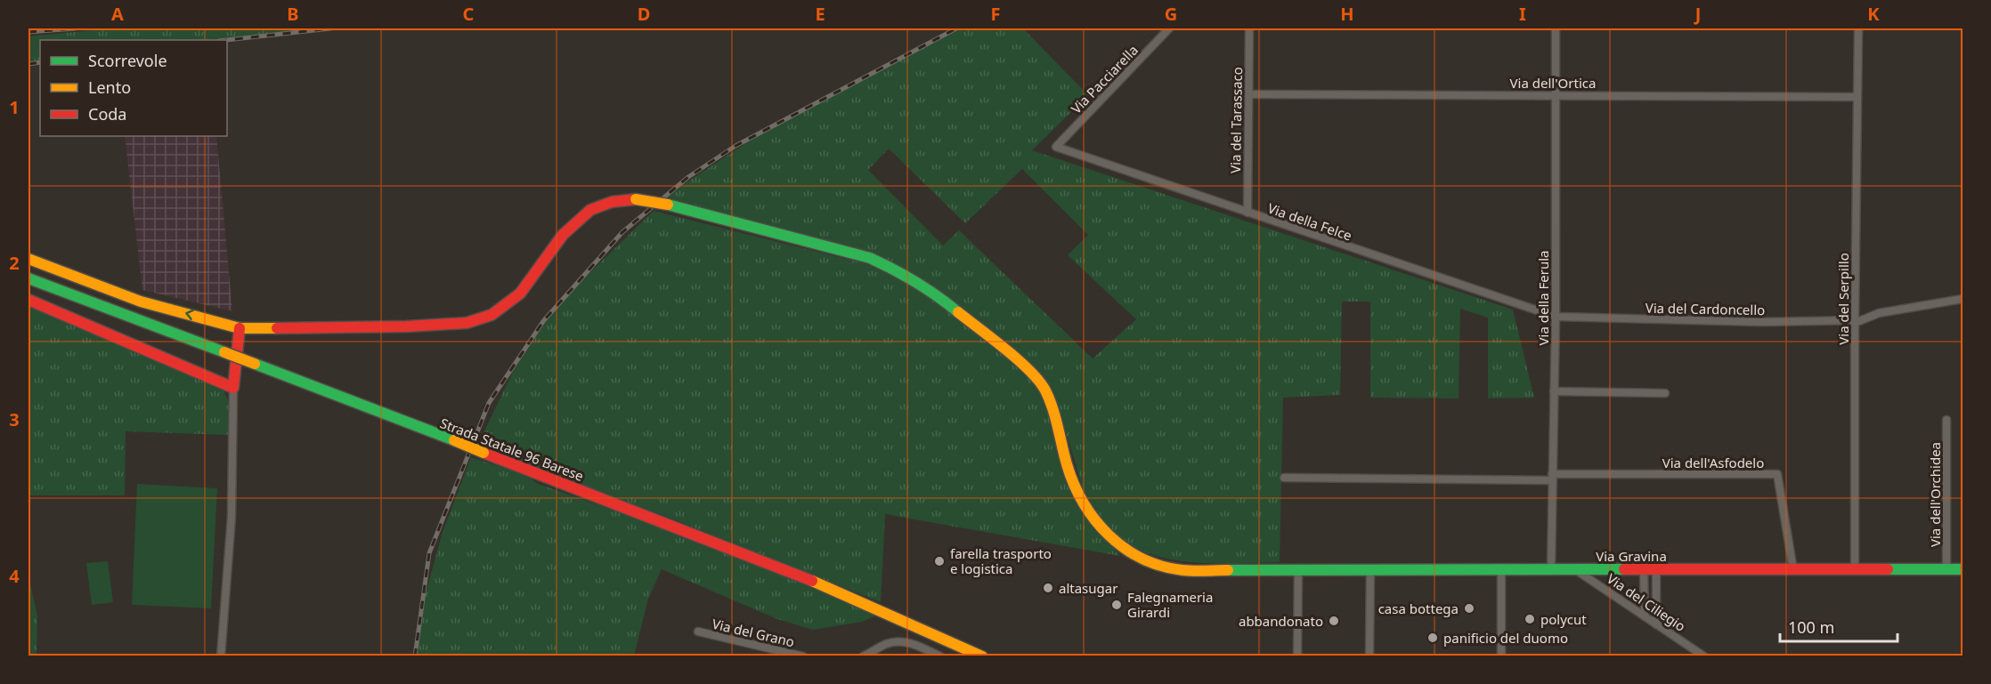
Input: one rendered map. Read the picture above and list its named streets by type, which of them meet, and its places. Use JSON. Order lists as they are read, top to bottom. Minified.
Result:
{"streets":{"main road":["Strada Statale 96 Barese","Via Gravina"],"street":["Via Pacciarella","Via dell'Ortica","Via del Tarassaco","Via della Felce","Via della Ferula","Via del Serpillo","Via del Cardoncello","Via dell'Asfodelo","Via dell'Orchidea","Via del Ciliegio","Via del Grano"]},"crossings":[["Via Pacciarella","Via della Felce"],["Via dell'Ortica","Via del Tarassaco"],["Via dell'Ortica","Via della Ferula"],["Via dell'Ortica","Via del Serpillo"],["Via del Tarassaco","Via della Felce"],["Via della Felce","Via della Ferula"],["Via della Felce","Via del Cardoncello"],["Via della Ferula","Via del Cardoncello"],["Via della Ferula","Via dell'Asfodelo"],["Via della Ferula","Via Gravina"],["Via del Serpillo","Via del Cardoncello"],["Via del Serpillo","Via Gravina"],["Via dell'Asfodelo","Via Gravina"],["Via dell'Orchidea","Via Gravina"],["Via Gravina","Via del Ciliegio"]],"places":["farella trasporto e logistica","altasugar","Falegnameria Girardi","casa bottega","polycut","abbandonato","panificio del duomo"],"legend":["Scorrevole","Lento","Coda"],"scale_bar":"100 m","grid":{"columns":["A","B","C","D","E","F","G","H","I","J","K"],"rows":["1","2","3","4"]}}
